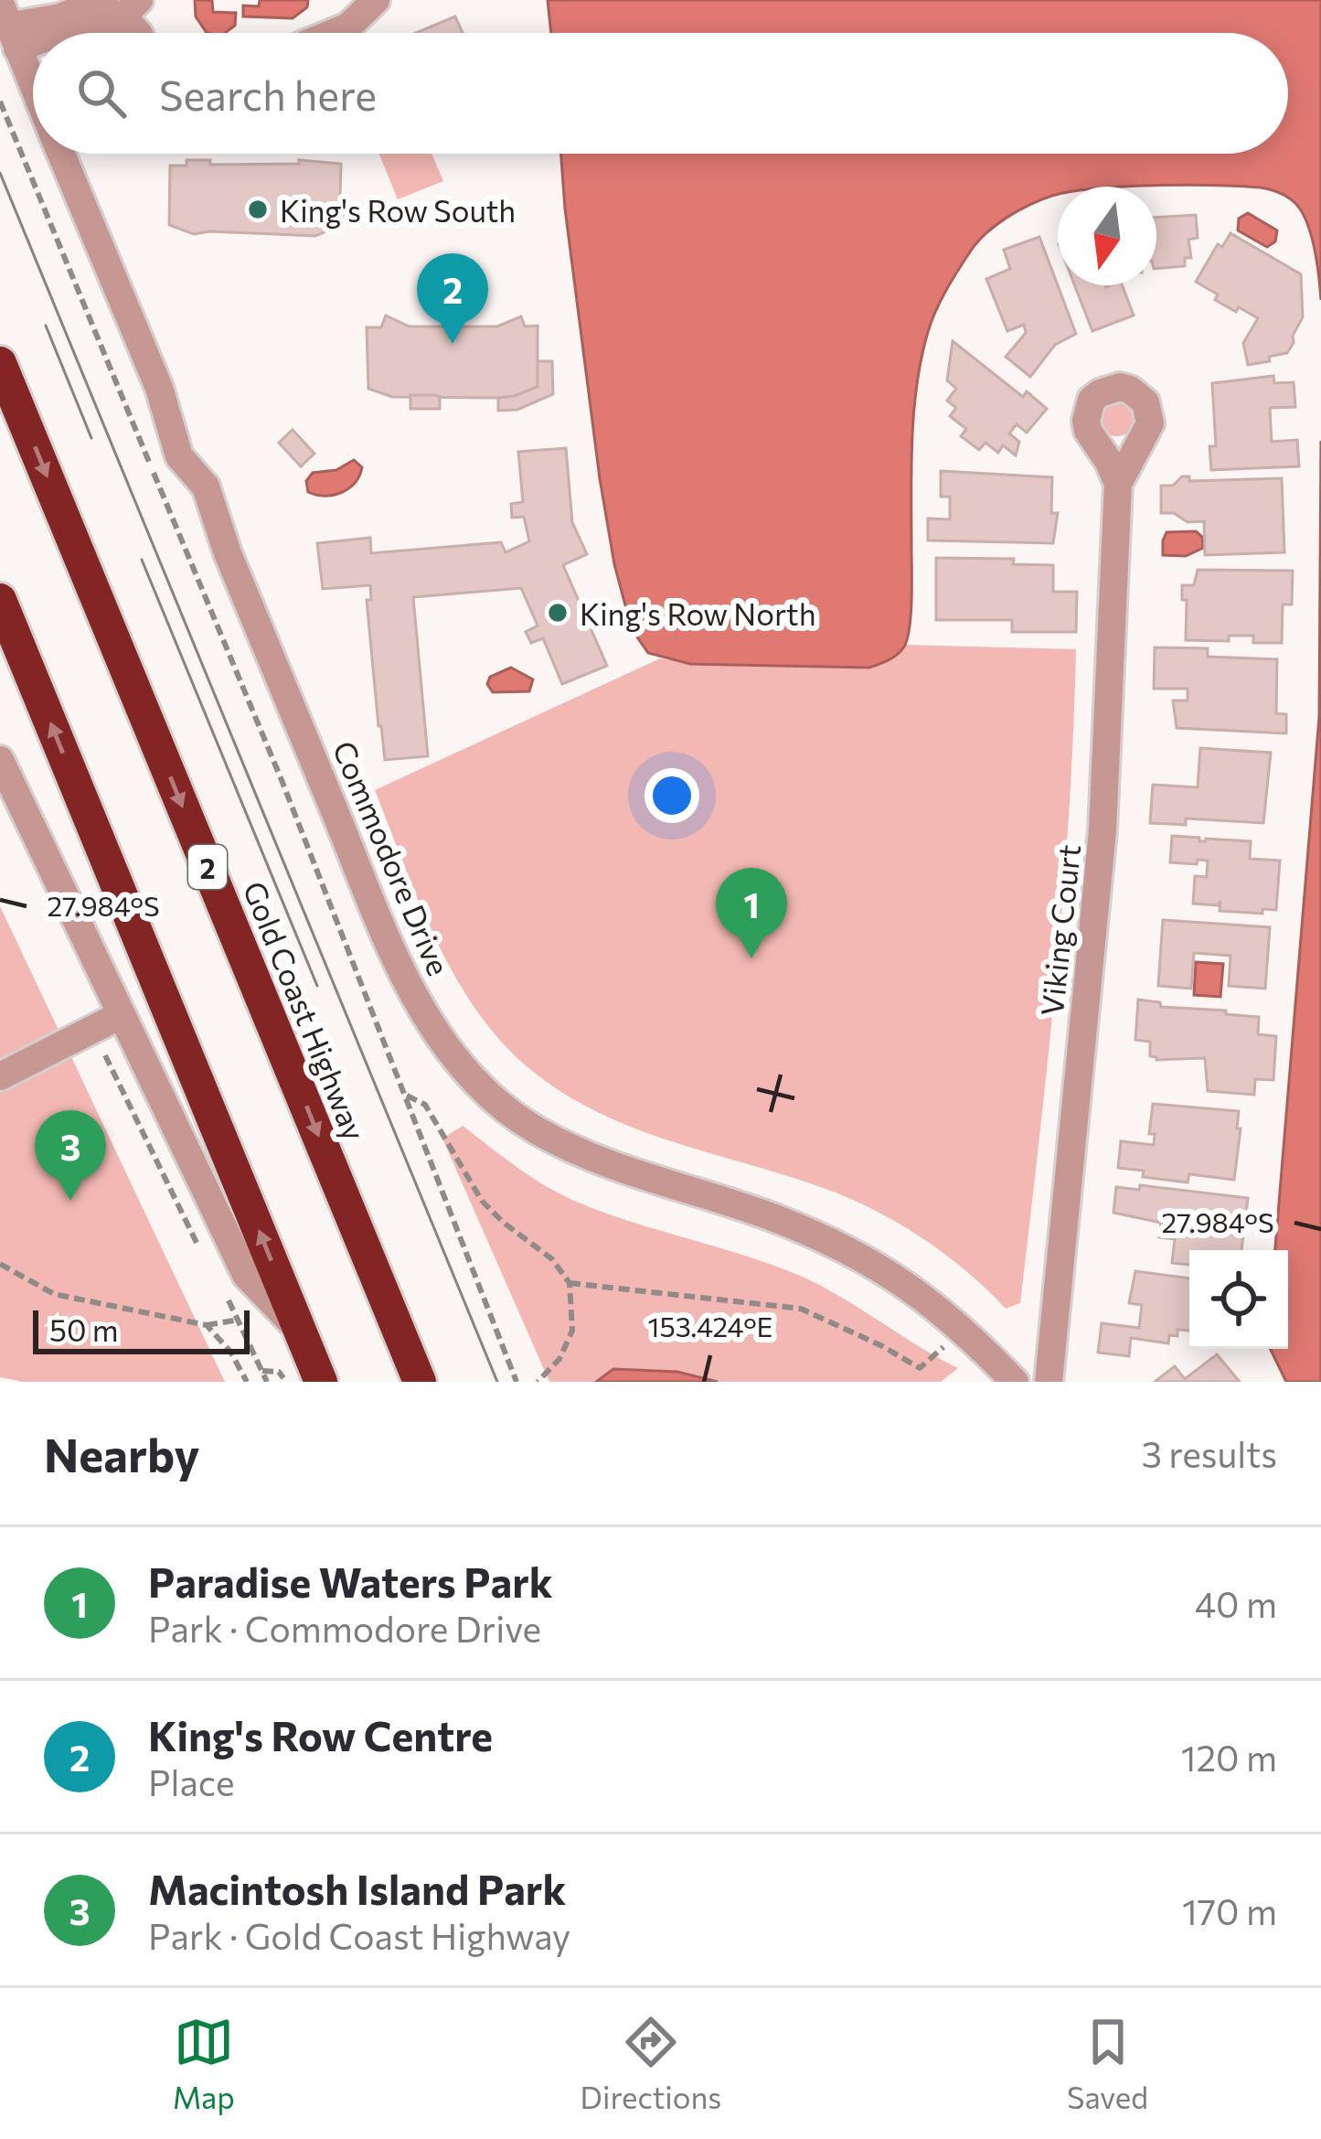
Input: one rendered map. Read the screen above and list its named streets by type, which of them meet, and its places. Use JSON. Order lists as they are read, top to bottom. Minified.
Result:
{"streets":{"highway":["2","Gold Coast Highway"],"street":["Commodore Drive","Viking Court"]},"places":["King's Row South","King's Row North"],"scale_bar":"50 m","north":"bottom","page":{"search":"Search here","pins":["2","1","3"],"scale":"50 m","heading":["Nearby","3 results"],"list":[{"mark":"1","name":"Paradise Waters Park","note":"Park · Commodore Drive","value":"40 m"},{"mark":"2","name":"King's Row Centre","note":"Place","value":"120 m"},{"mark":"3","name":"Macintosh Island Park","note":"Park · Gold Coast Highway","value":"170 m"}],"nav":["Map","Directions","Saved"]},"coordinates":["27.984°S","153.424°E"]}
